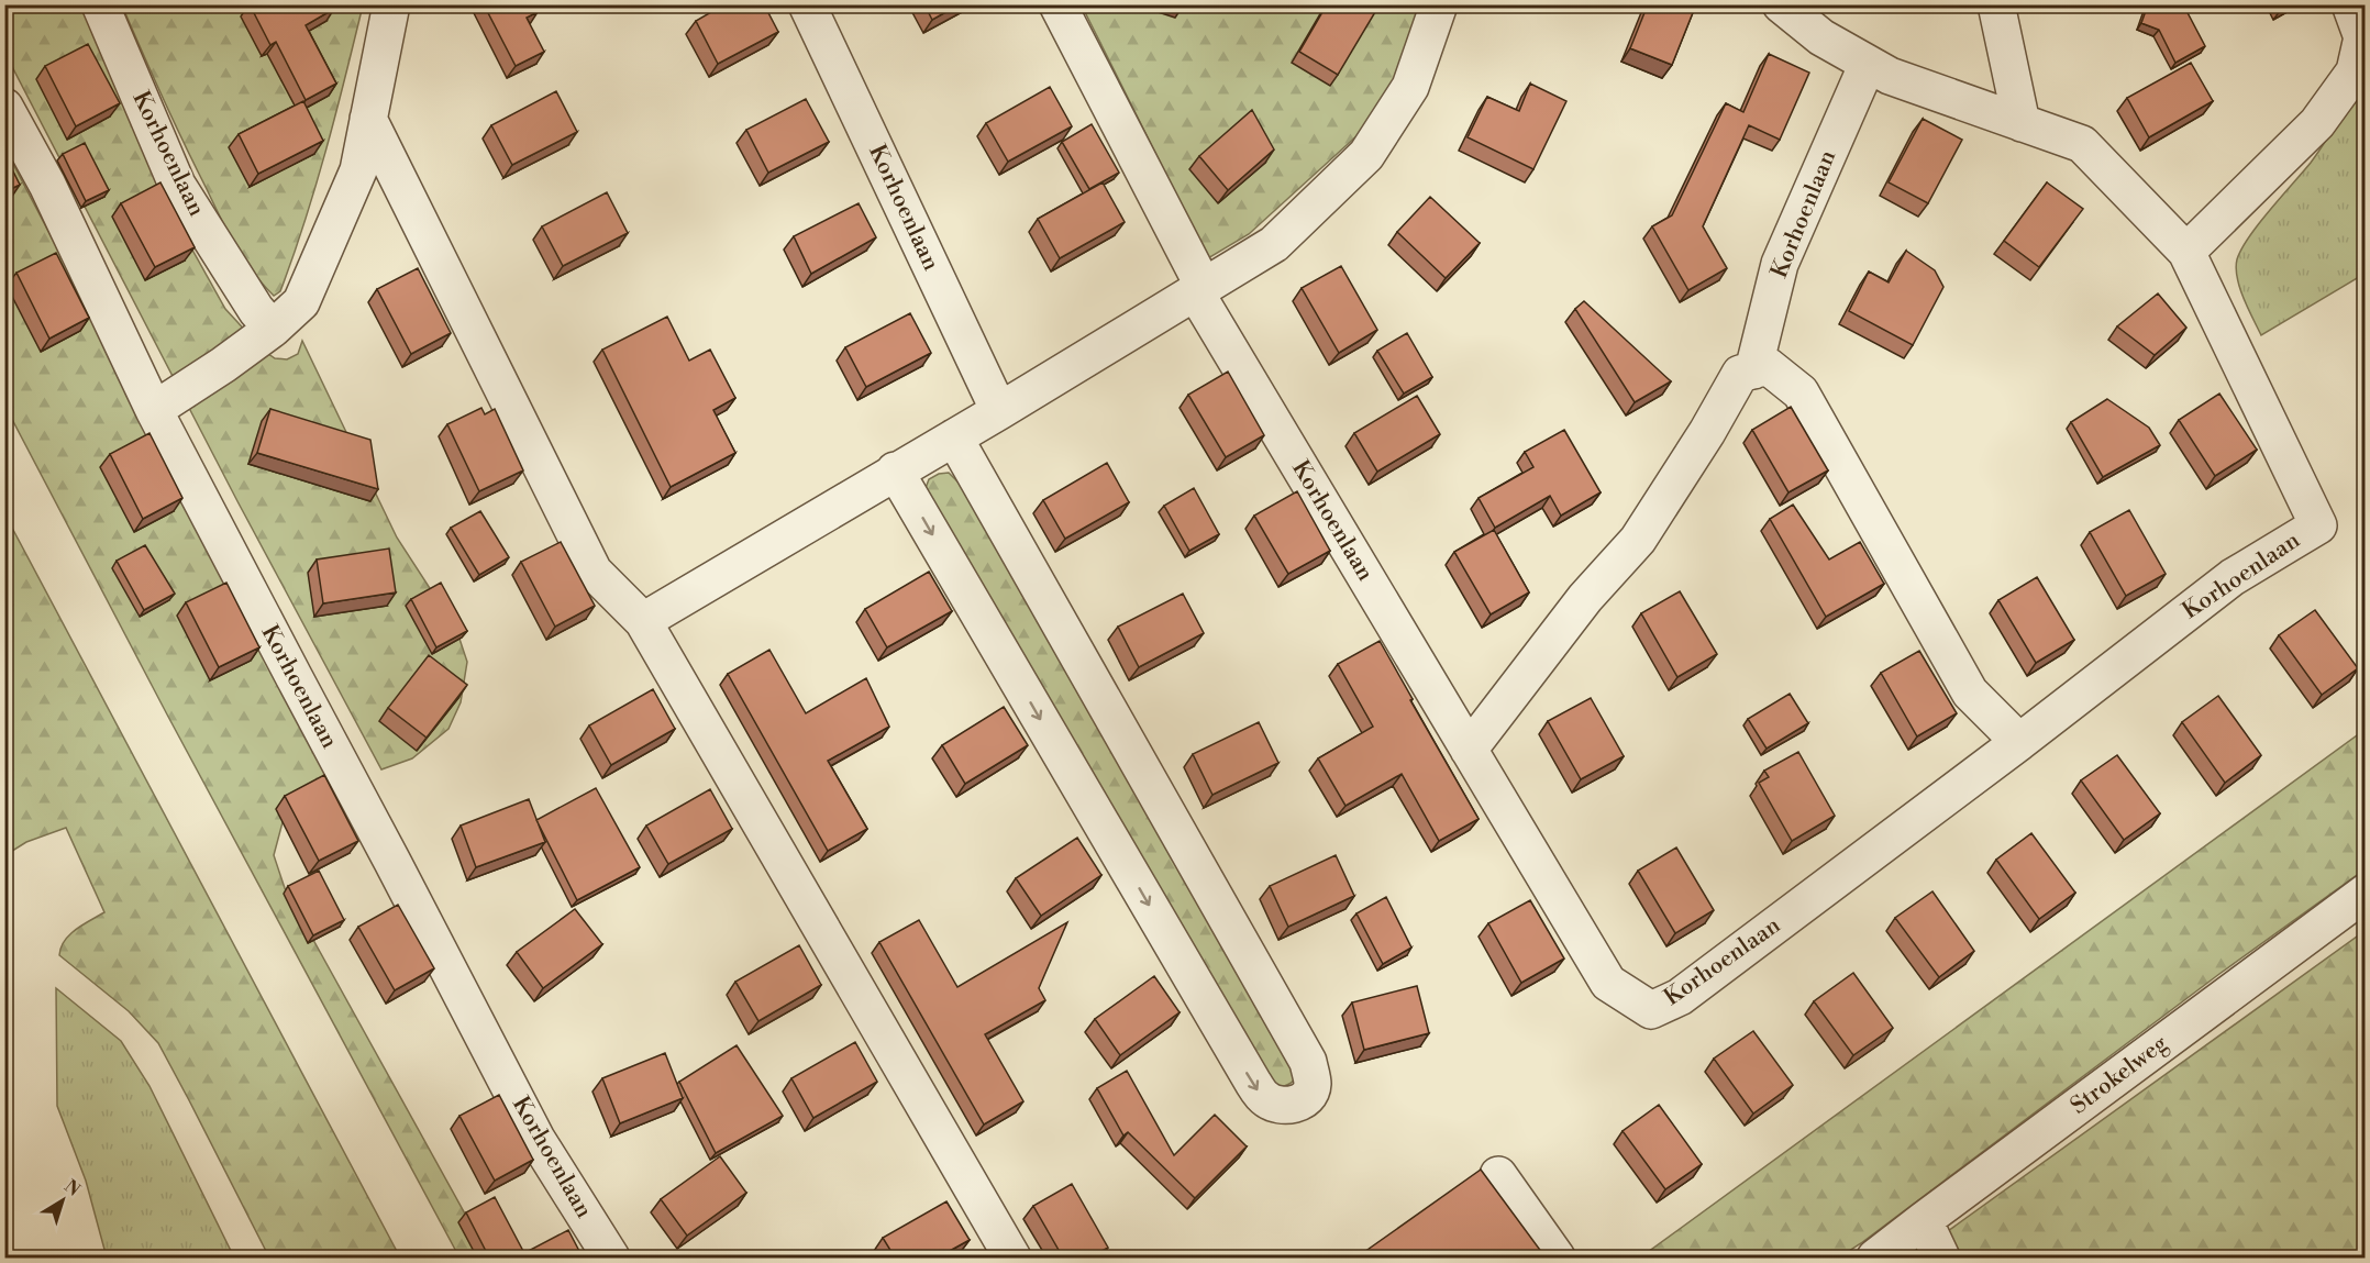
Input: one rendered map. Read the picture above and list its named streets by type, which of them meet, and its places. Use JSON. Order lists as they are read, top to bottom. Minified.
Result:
{"streets":{"street":["Korhoenlaan","Strokelweg"]},"north":"top right"}
